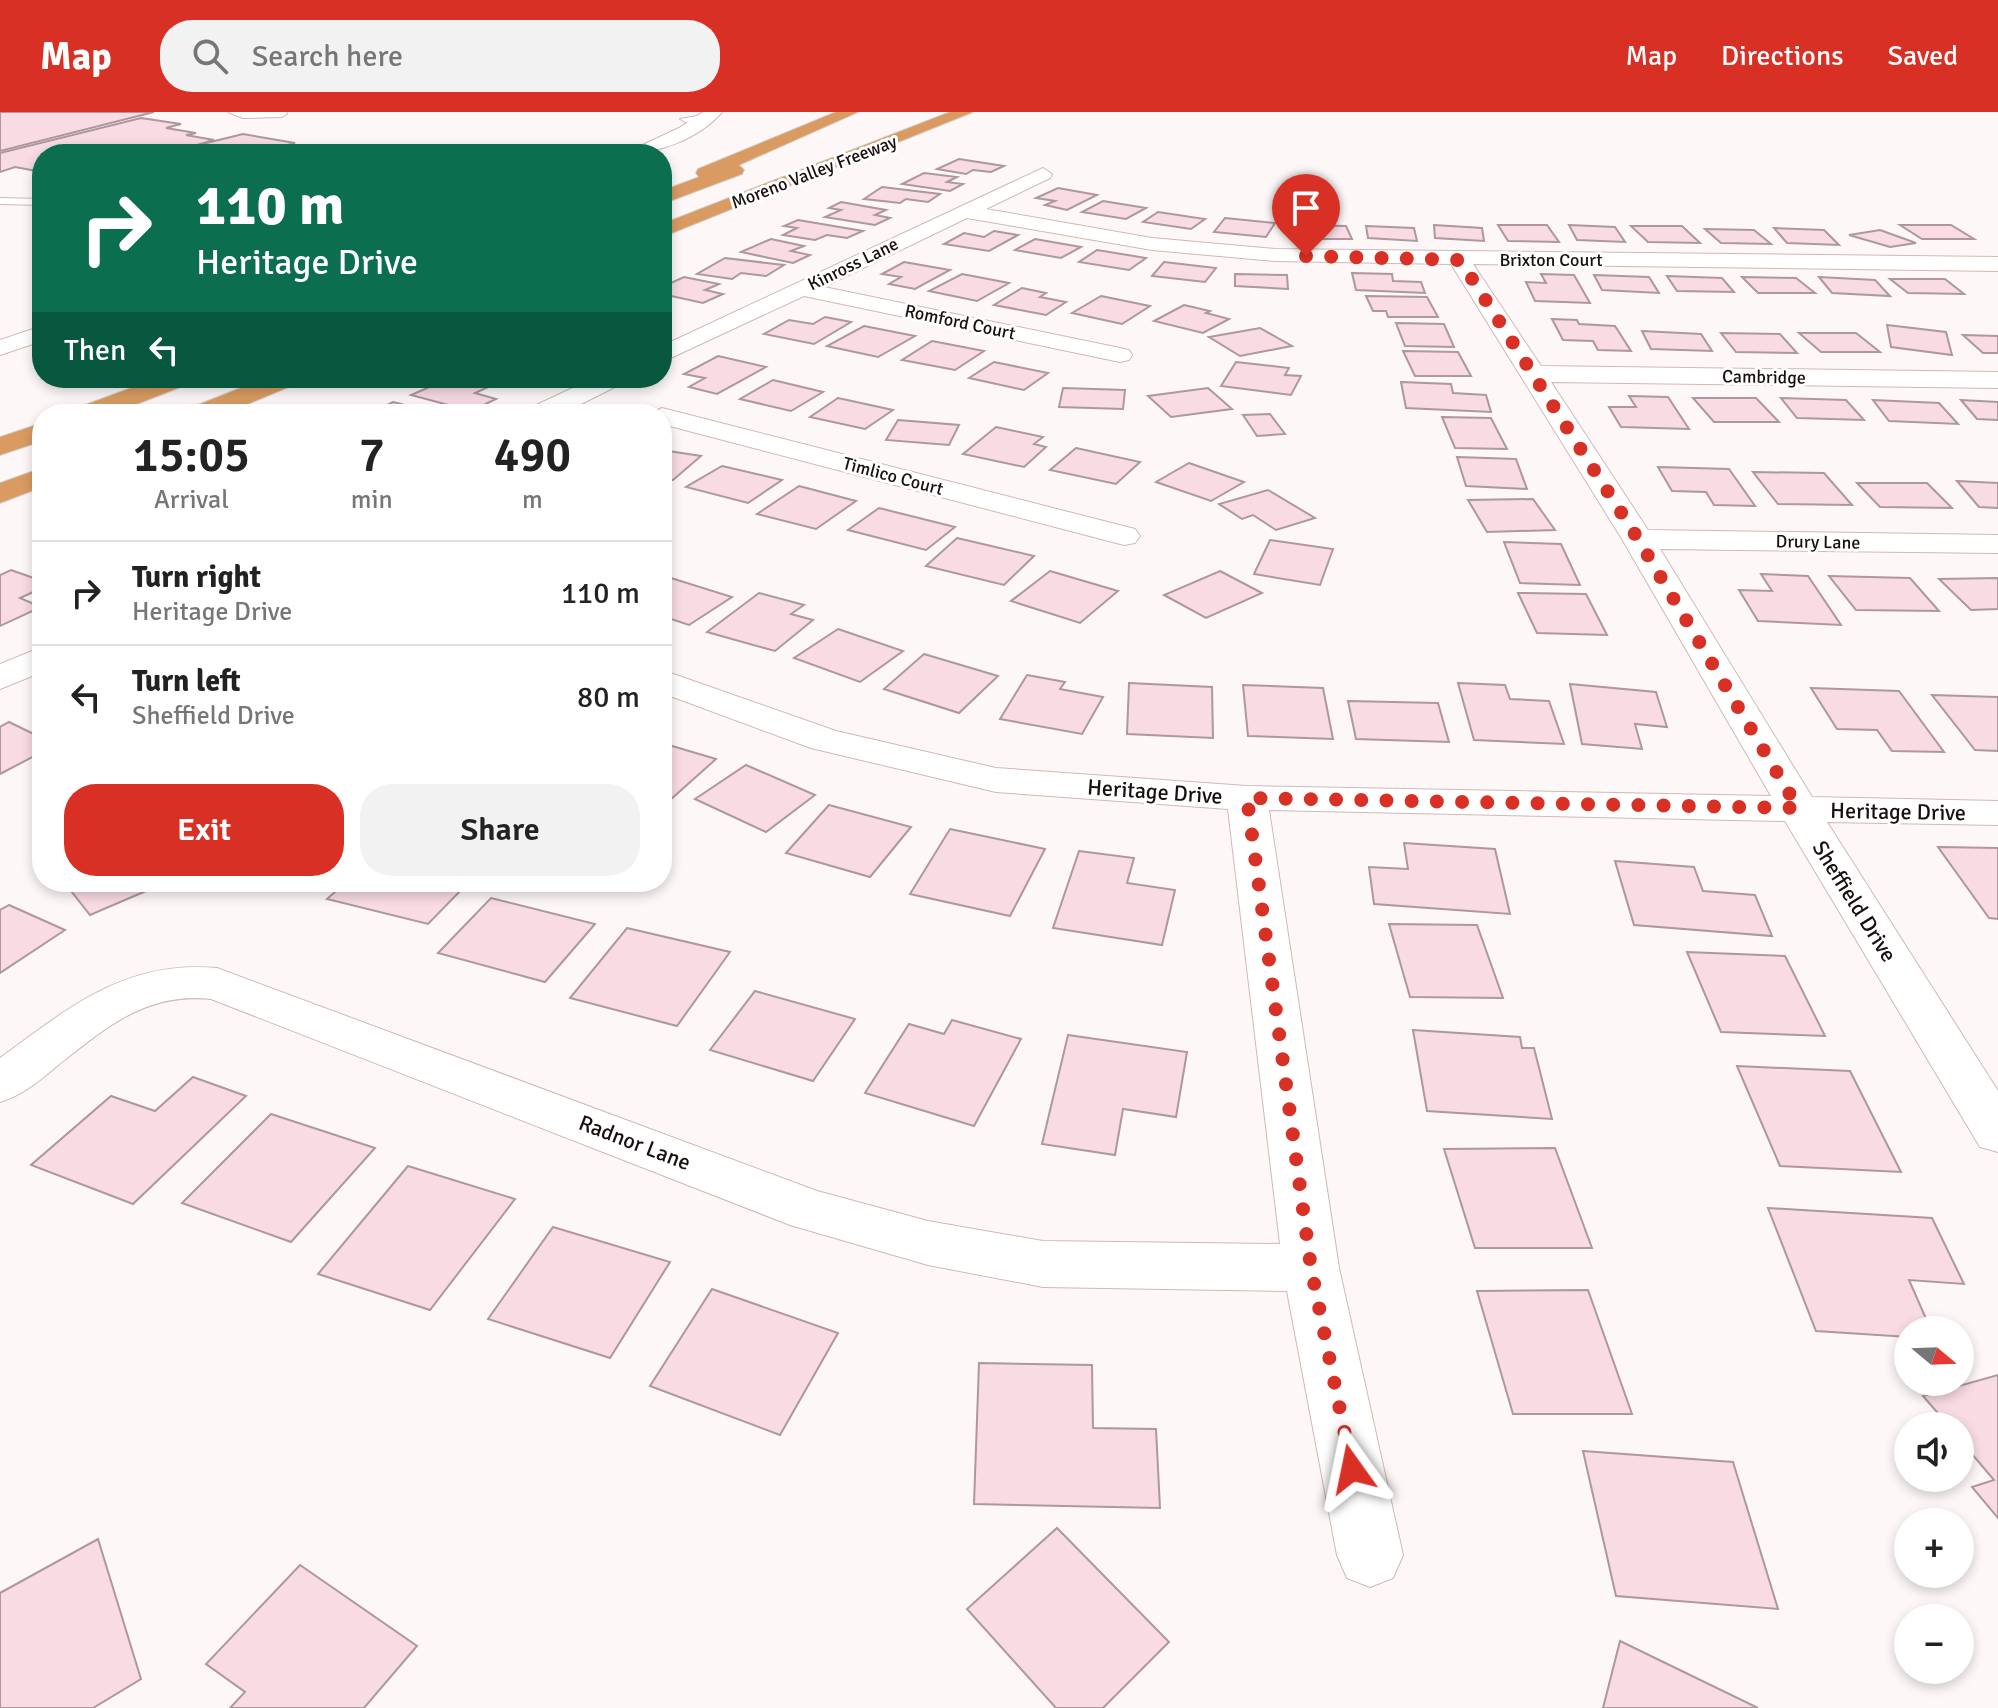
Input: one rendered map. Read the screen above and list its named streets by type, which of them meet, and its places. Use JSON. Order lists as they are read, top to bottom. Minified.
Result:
{"streets":{"highway":["Moreno Valley Freeway"],"street":["Brixton Court","Kinross Lane","Romford Court","Cambridge","Timlico Court","Drury Lane","Heritage Drive","Sheffield Drive","Radnor Lane"]},"crossings":[["Brixton Court","Kinross Lane"],["Brixton Court","Sheffield Drive"],["Kinross Lane","Romford Court"],["Cambridge","Sheffield Drive"],["Drury Lane","Sheffield Drive"],["Heritage Drive","Sheffield Drive"]],"north":"right","page":{"header":"Map","search":"Search here","nav":["Map","Directions","Saved"],"turn":["110 m","Heritage Drive"],"then":"Then","eta":["15:05","Arrival","7","min","490","m"],"list":[{"name":"Turn right","note":"Heritage Drive","value":"110 m"},{"name":"Turn left","note":"Sheffield Drive","value":"80 m"}],"buttons":["Exit","Share"],"map_buttons":["+","−"]}}
